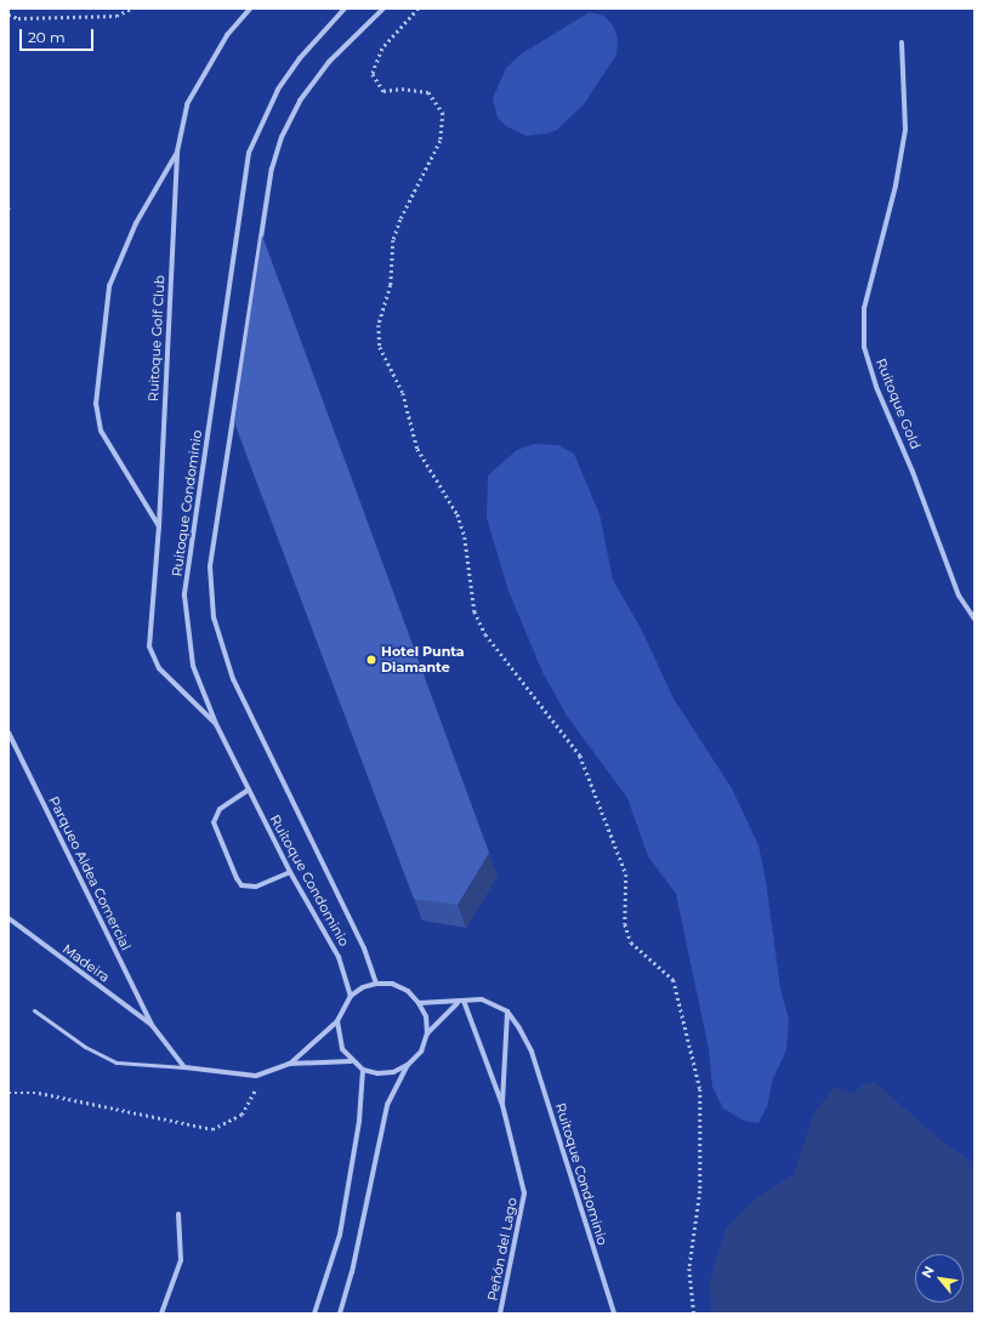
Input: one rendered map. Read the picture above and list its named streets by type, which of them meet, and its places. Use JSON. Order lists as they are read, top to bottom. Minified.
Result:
{"streets":{"street":["Ruitoque Golf Club","Ruitoque Gold","Ruitoque Condominio","Parqueo Aldea Comercial","Madeira","Peñón del Lago"]},"crossings":[["Ruitoque Golf Club","Ruitoque Condominio"],["Parqueo Aldea Comercial","Madeira"]],"places":["Hotel Punta Diamante"],"scale_bar":"20 m","north":"top left"}
